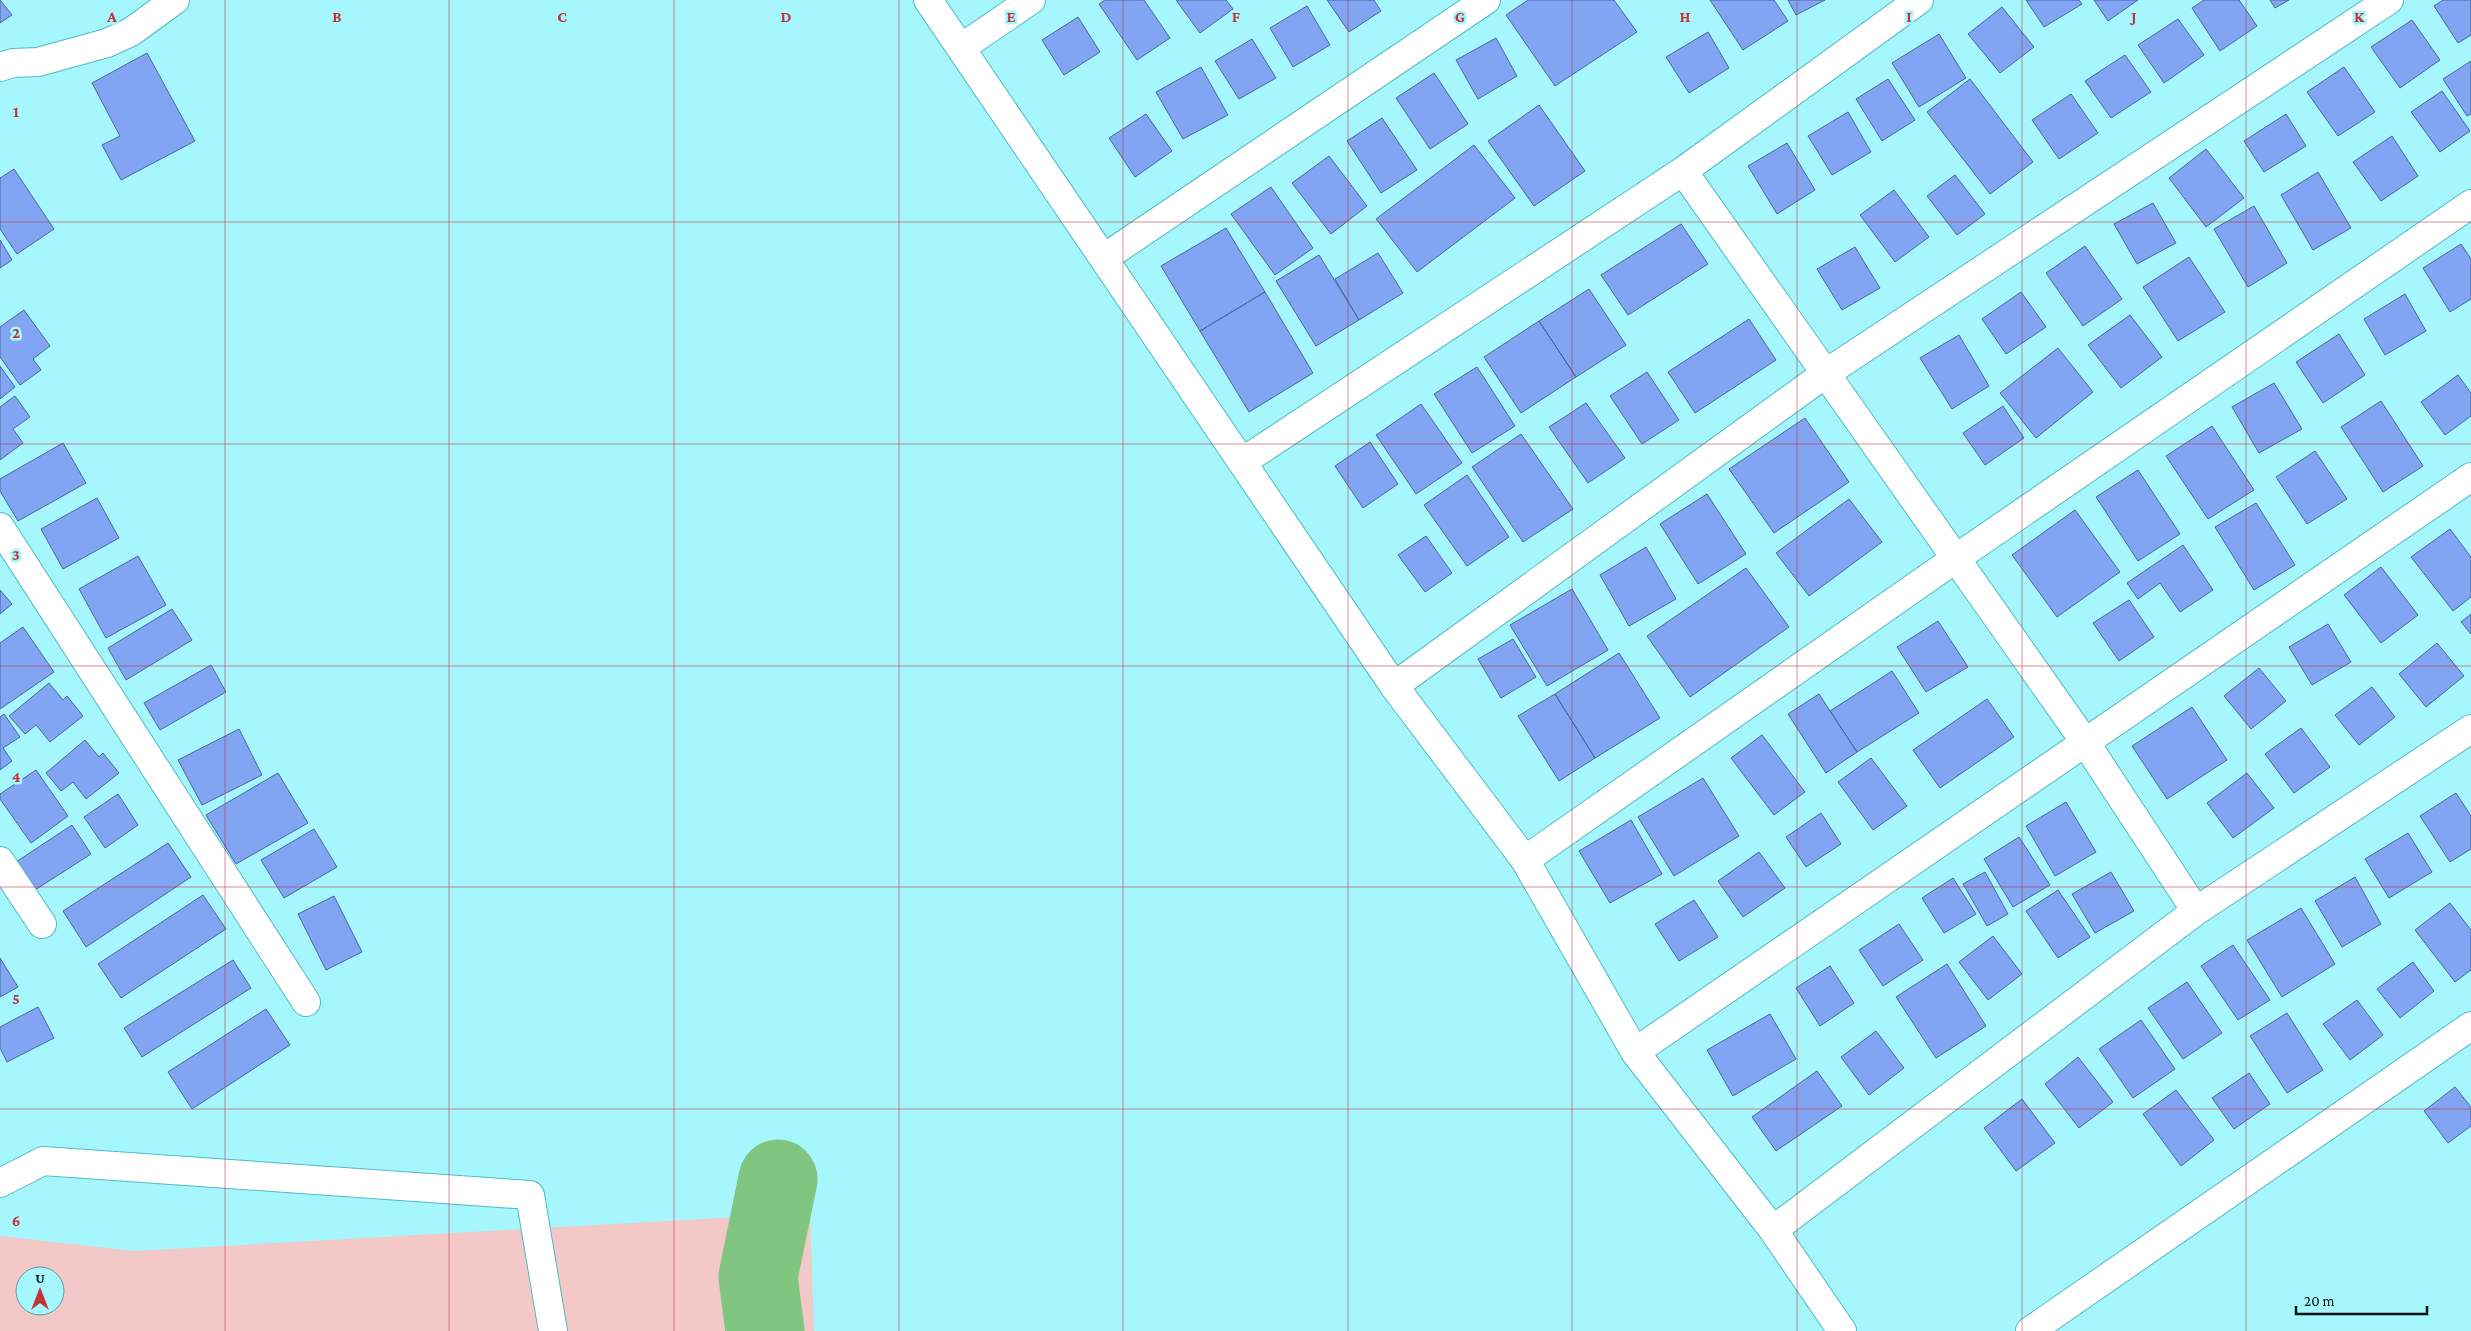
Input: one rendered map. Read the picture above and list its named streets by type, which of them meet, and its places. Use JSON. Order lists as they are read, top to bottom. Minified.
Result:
{"scale_bar":"20 m","north":"top","grid":{"columns":["A","B","C","D","E","F","G","H","I","J","K"],"rows":["1","2","3","4","5","6"]}}
